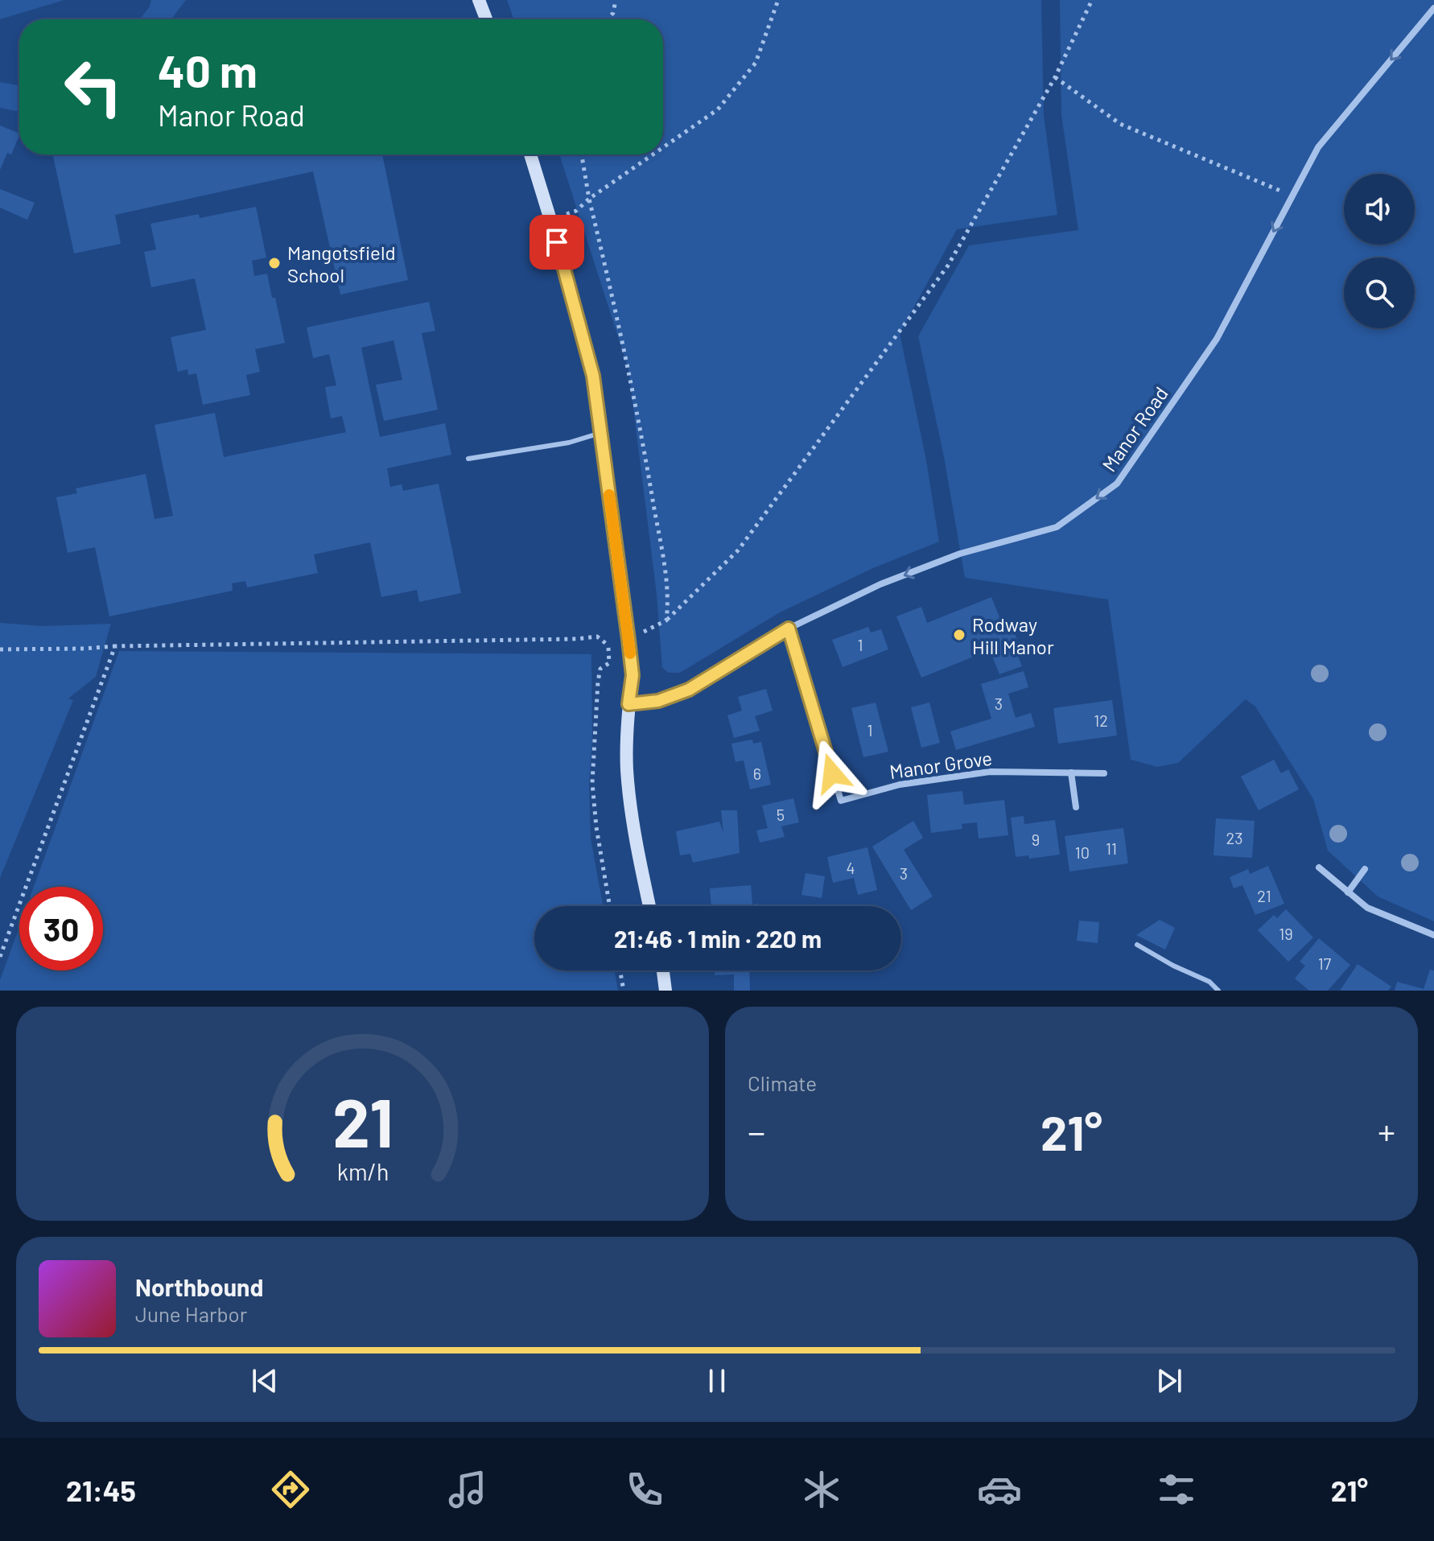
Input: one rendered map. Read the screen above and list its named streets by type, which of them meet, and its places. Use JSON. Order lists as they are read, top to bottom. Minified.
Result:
{"streets":{"street":["Manor Road","Manor Grove"]},"crossings":[["Manor Road","Manor Grove"]],"one_way":["Manor Road"],"places":["Mangotsfield School","Rodway Hill Manor"],"house_numbers":["1","3","12","1","6","5","23","9","11","10","4","3","21","19","17"],"page":{"turn":["40 m","Manor Road"],"limit":"30","trip":"21:46 · 1 min · 220 m","tile":"Climate","heat":["−","21°","+"],"song":["Northbound","June Harbor"],"tabs":["21:45","21°"],"gauge":["21","km/h"]}}
